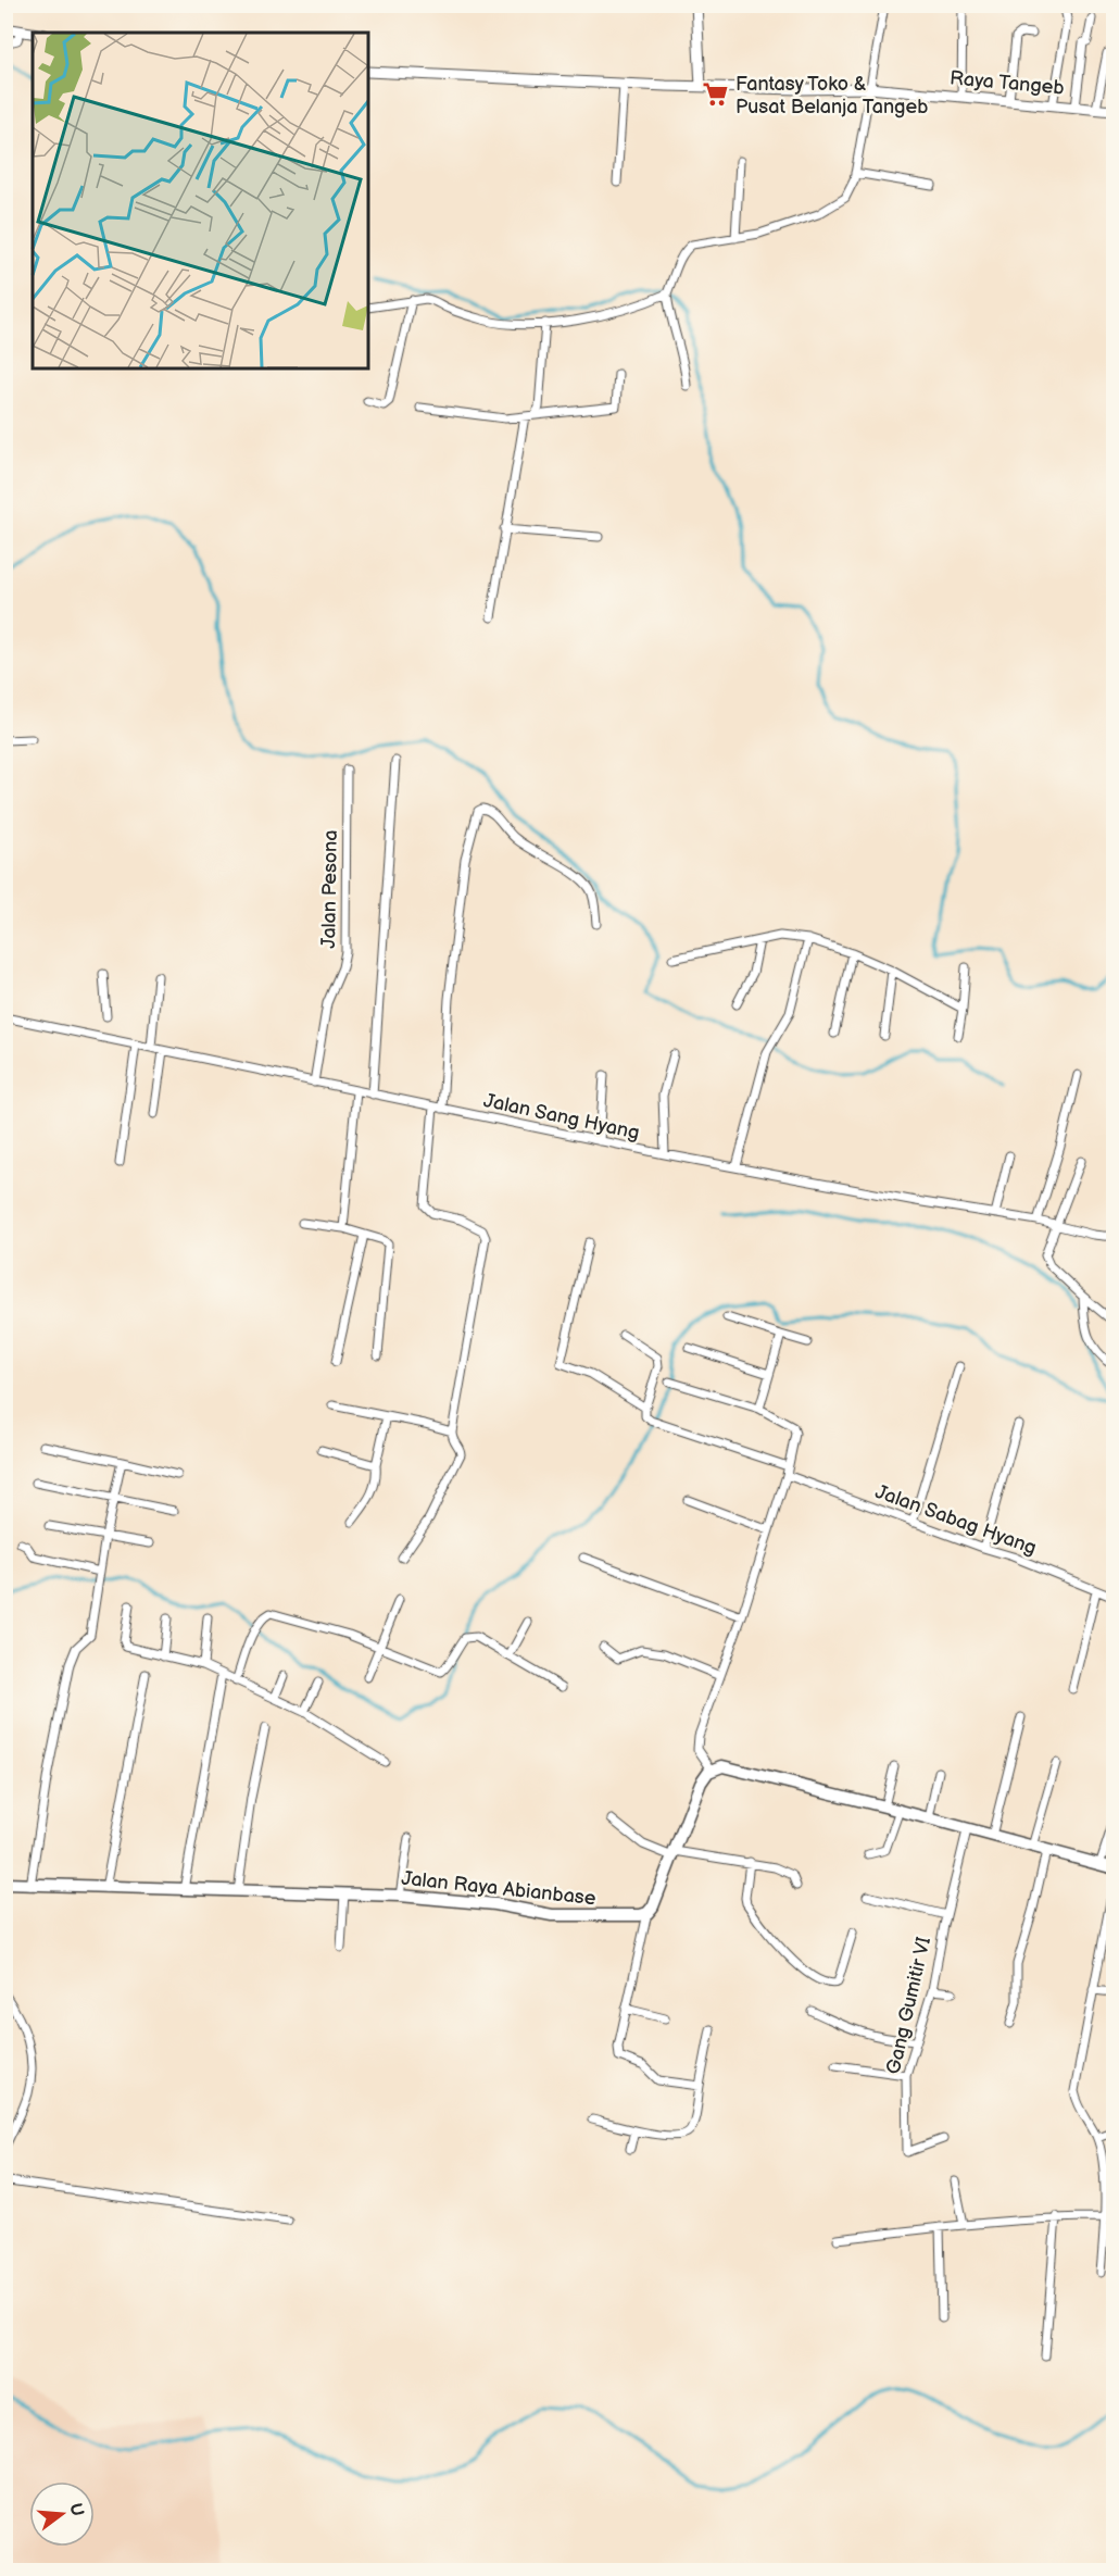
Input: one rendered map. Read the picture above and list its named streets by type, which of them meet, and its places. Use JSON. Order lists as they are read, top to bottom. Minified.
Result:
{"streets":{"main road":["Jalan Raya Abianbase"],"street":["Raya Tangeb","Jalan Pesona","Jalan Sang Hyang","Jalan Sabag Hyang","Gang Gumitir VI"]},"crossings":[["Jalan Pesona","Jalan Sang Hyang"]],"places":{"supermarket":["Fantasy Toko & Pusat Belanja Tangeb"]},"north":"right"}
